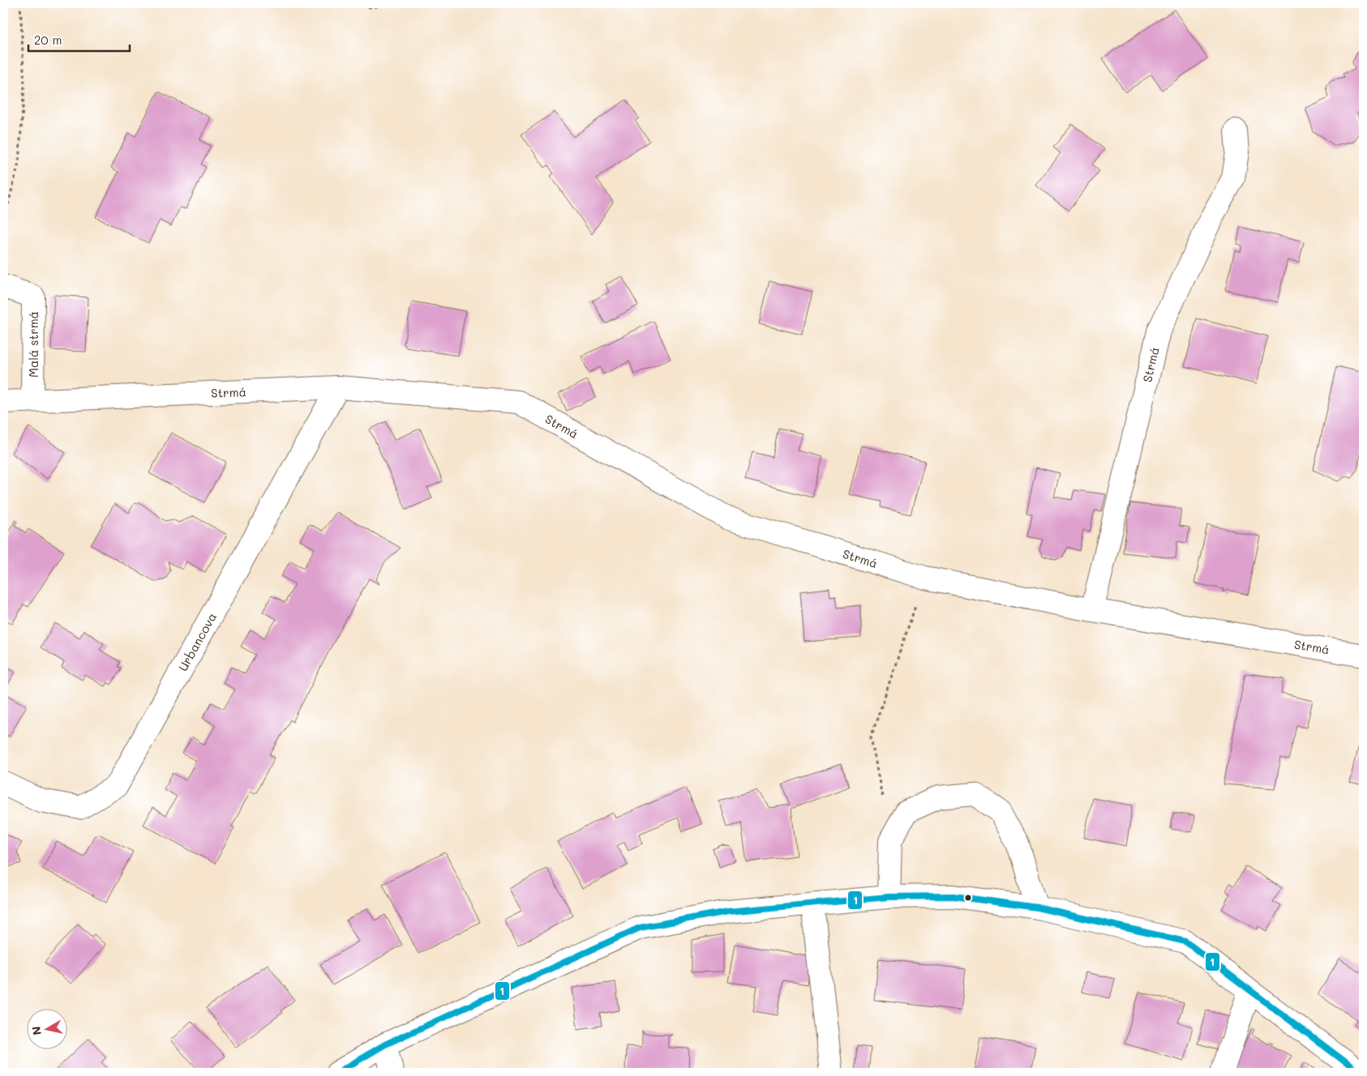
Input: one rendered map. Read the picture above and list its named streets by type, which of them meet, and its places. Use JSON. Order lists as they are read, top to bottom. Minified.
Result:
{"streets":{"street":["Malá strmá","Strmá","Urbancova"]},"crossings":[["Malá strmá","Strmá"],["Strmá","Urbancova"]],"lines":["transit line 1"],"scale_bar":"20 m","north":"left"}
